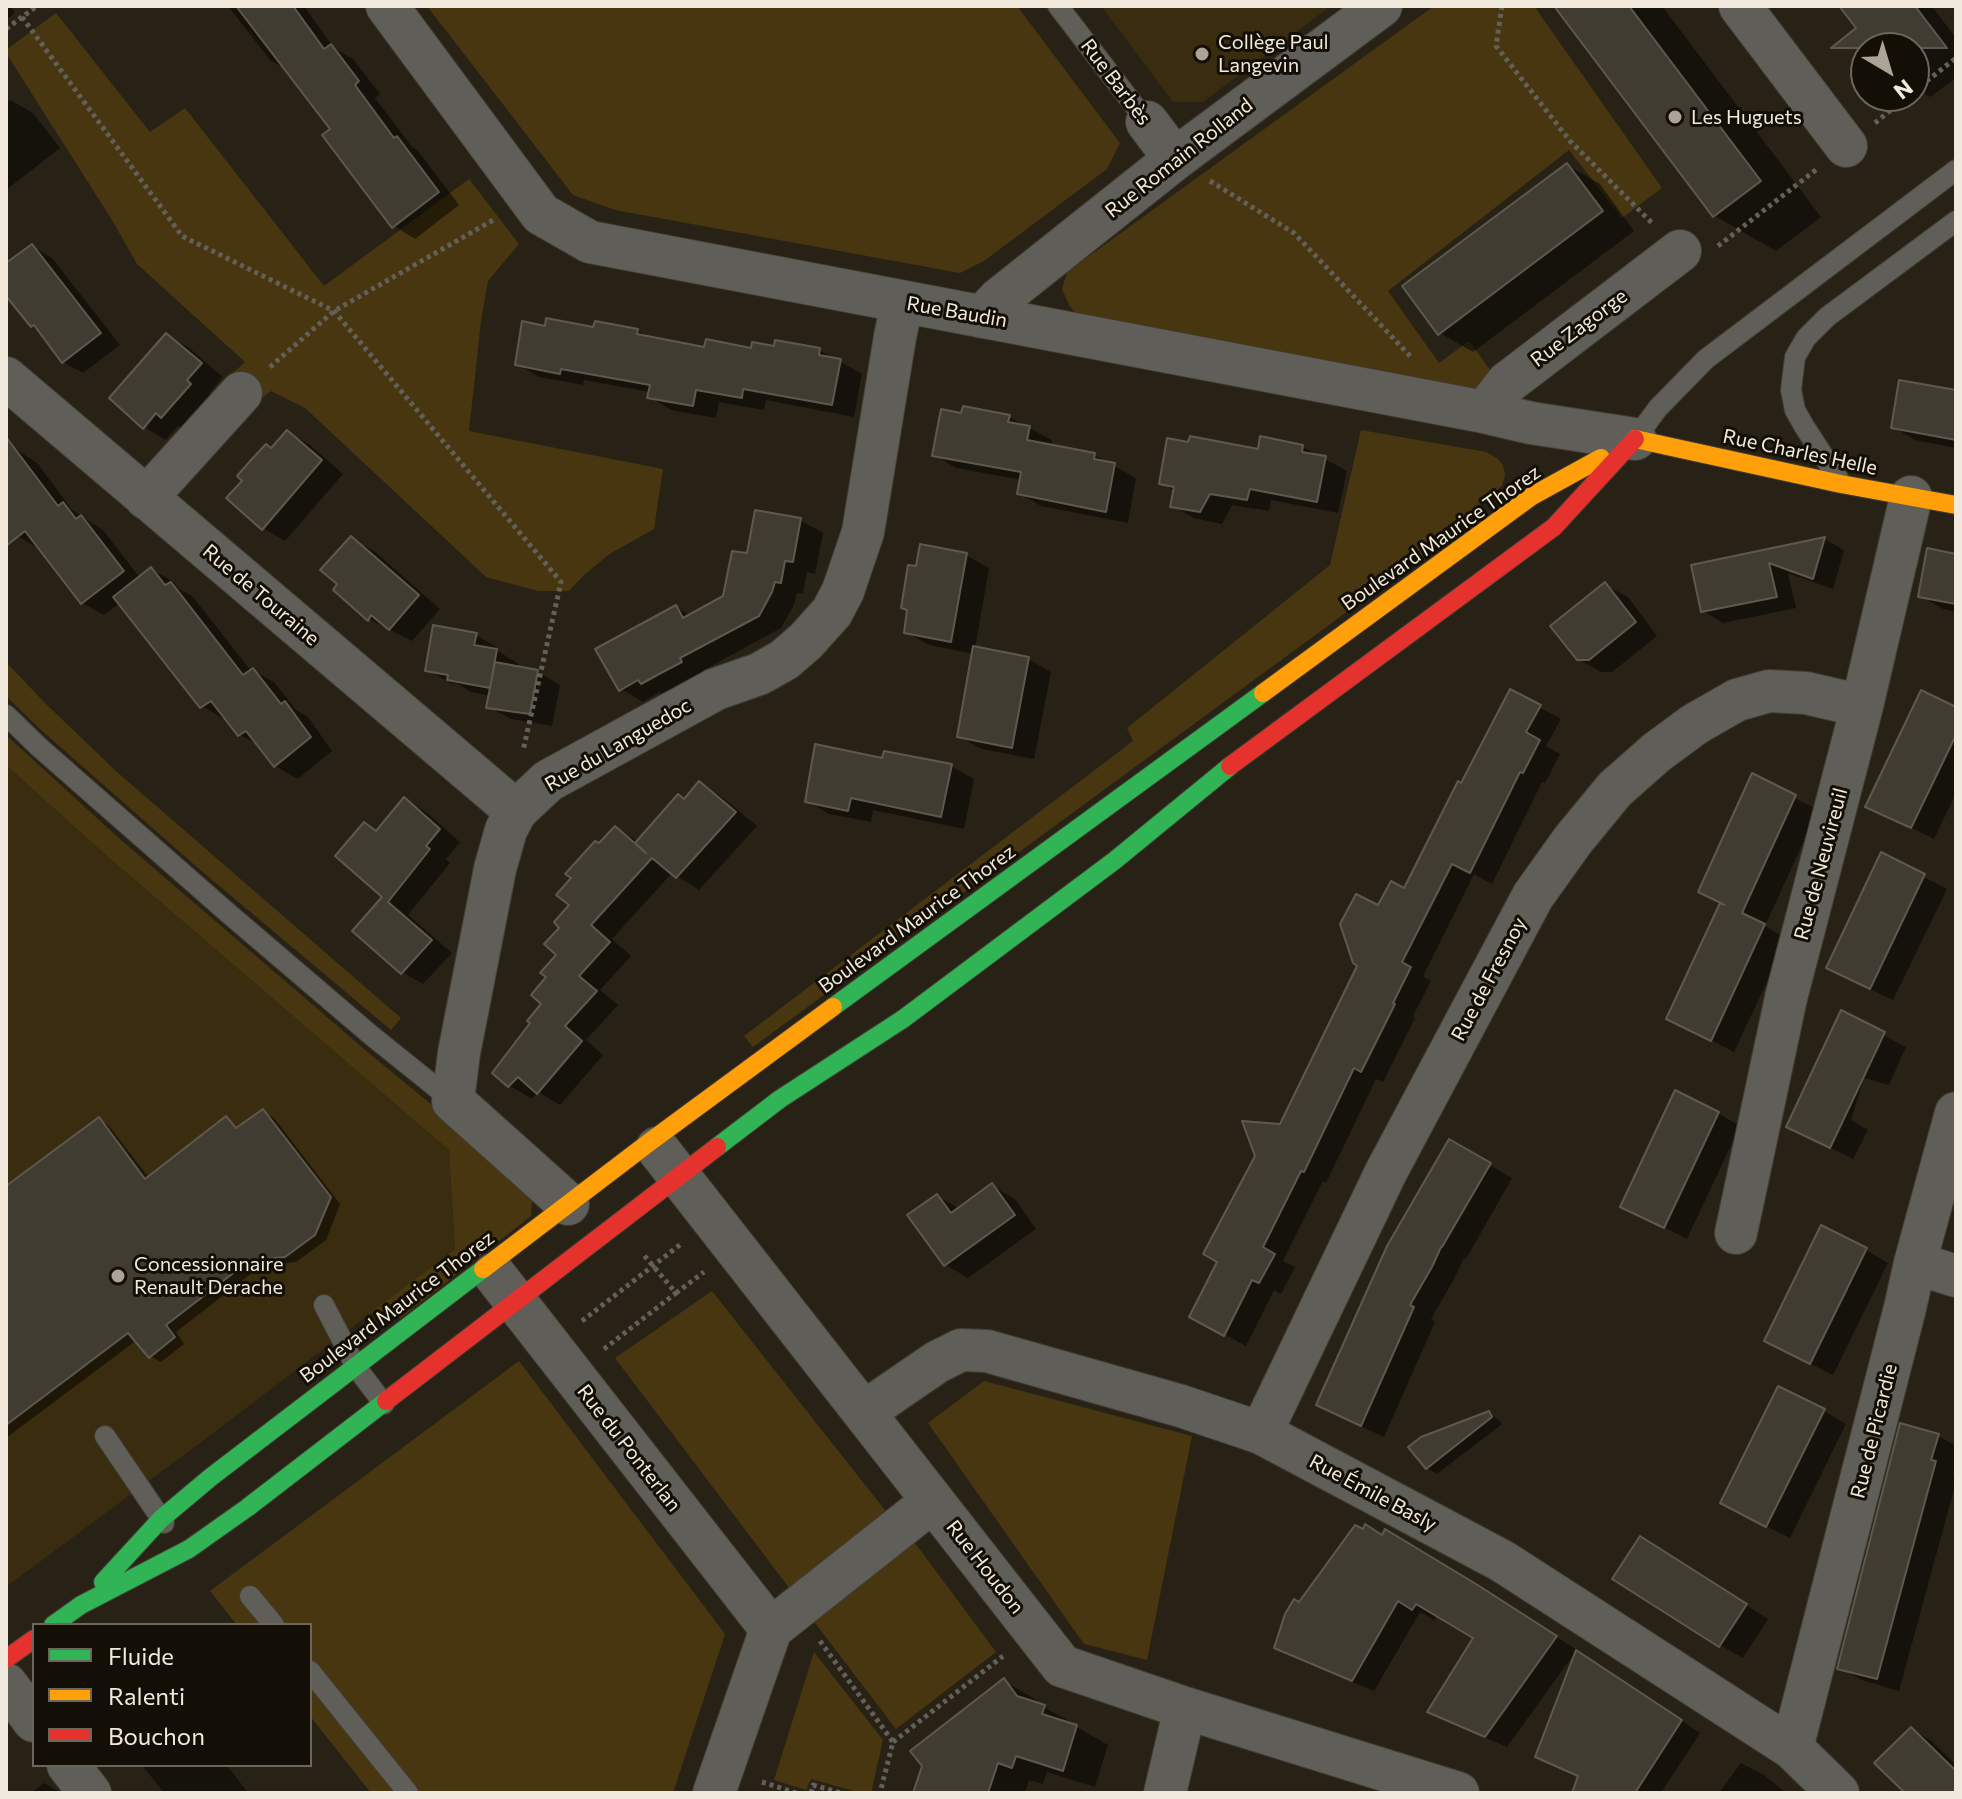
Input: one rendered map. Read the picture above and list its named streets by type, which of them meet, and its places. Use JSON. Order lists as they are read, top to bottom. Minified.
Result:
{"streets":{"street":["Rue Barbès","Rue Romain Rolland","Rue Baudin","Rue Zagorge","Rue Charles Helle","Boulevard Maurice Thorez","Rue de Touraine","Rue du Languedoc","Rue de Neuvireuil","Rue de Fresnoy","Rue de Picardie","Rue du Ponterlan","Rue Émile Basly","Rue Houdon"]},"crossings":[["Rue Barbès","Rue Romain Rolland"],["Rue Romain Rolland","Rue Baudin"],["Rue Baudin","Rue Zagorge"],["Rue Baudin","Rue Charles Helle"],["Rue Baudin","Boulevard Maurice Thorez"],["Rue Baudin","Rue du Languedoc"],["Rue Charles Helle","Boulevard Maurice Thorez"],["Rue Charles Helle","Rue de Neuvireuil"],["Boulevard Maurice Thorez","Rue du Ponterlan"],["Boulevard Maurice Thorez","Rue Houdon"],["Rue de Touraine","Rue du Languedoc"],["Rue de Neuvireuil","Rue de Fresnoy"],["Rue de Fresnoy","Rue Émile Basly"],["Rue de Picardie","Rue Émile Basly"],["Rue Émile Basly","Rue Houdon"]],"places":["Collège Paul Langevin","Les Huguets","Concessionnaire Renault Derache"],"legend":["Fluide","Ralenti","Bouchon"],"north":"bottom right"}
